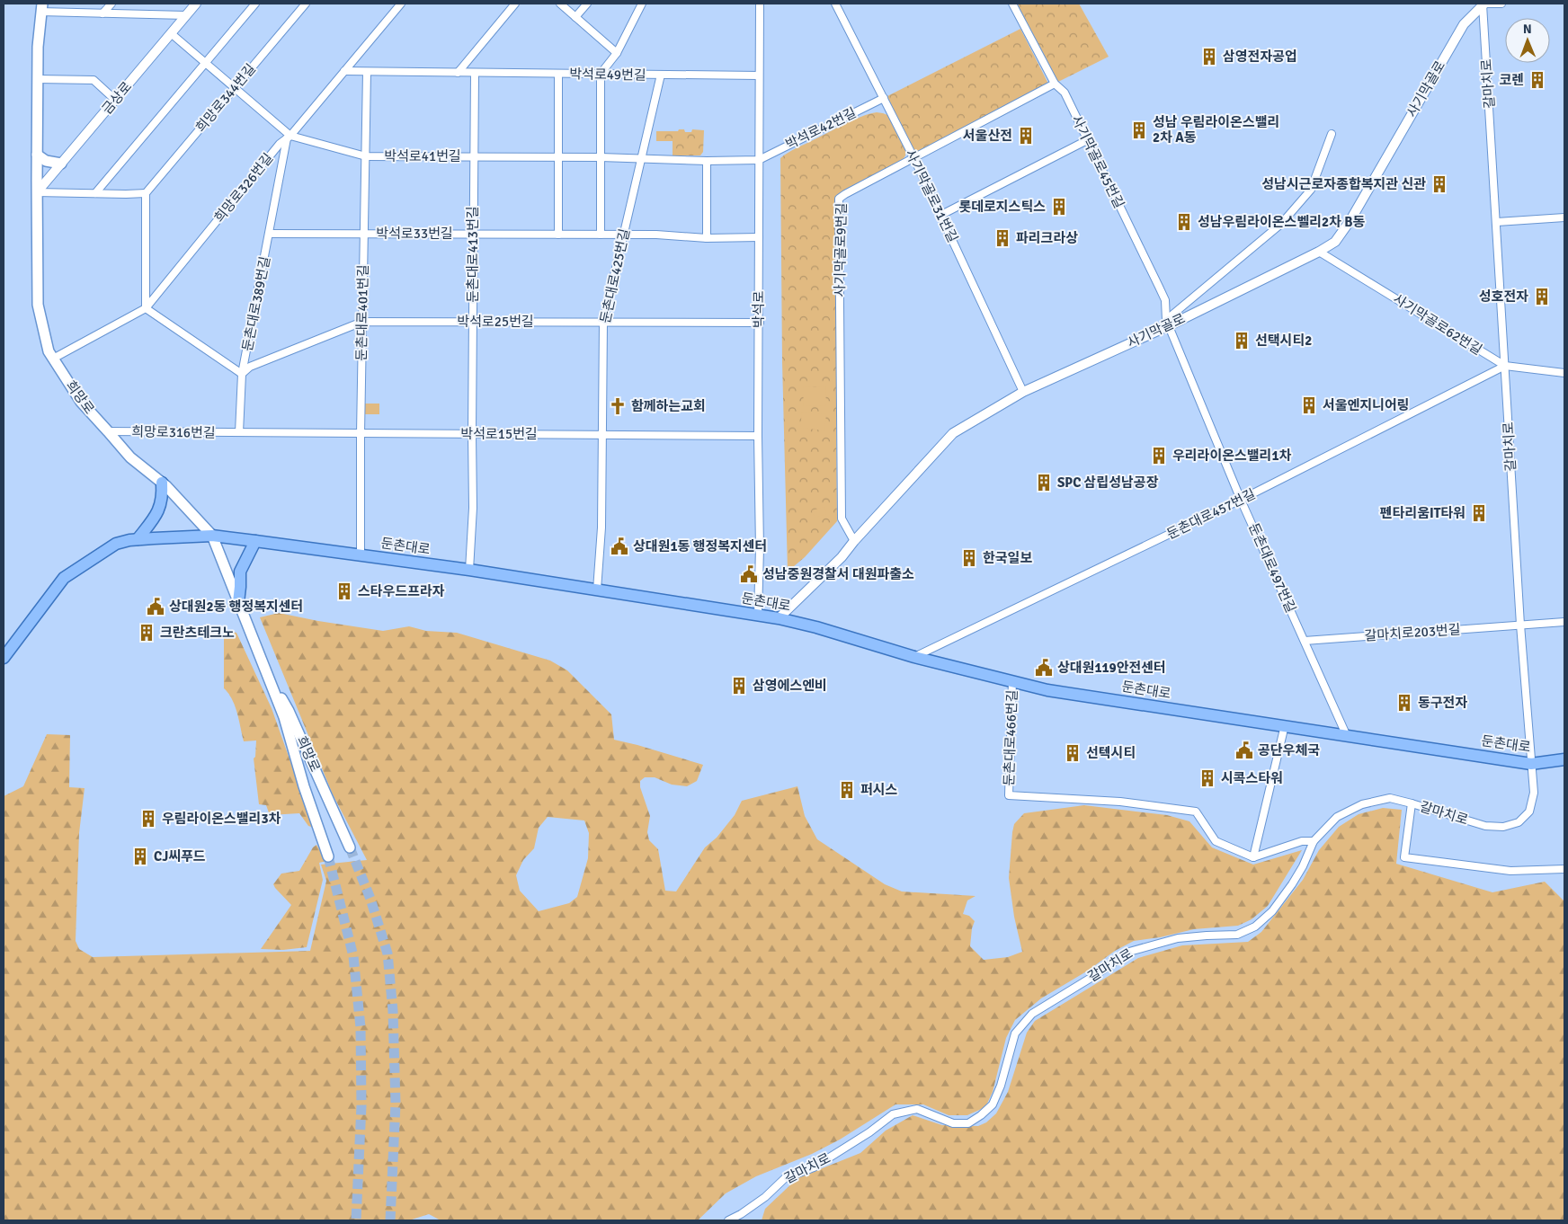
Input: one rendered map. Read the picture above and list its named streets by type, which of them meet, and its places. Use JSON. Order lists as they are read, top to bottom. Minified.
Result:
{"streets":{"main road":["희망로","둔촌대로"],"street":["박석로49번길","갈마치로","사기막골로","금상로","희망로344번길","박석로42번길","박석로41번길","사기막골로45번길","희망로326번길","사기막골로31번길","박석로33번길","사기막골로9번길","둔촌대로413번길","둔촌대로425번길","둔촌대로389번길","박석로","둔촌대로401번길","박석로25번길","사기막골로62번길","희망로316번길","박석로15번길","둔촌대로457번길","둔촌대로497번길","갈마치로203번길","둔촌대로466번길"]},"crossings":[["박석로49번길","희망로326번길"],["박석로49번길","둔촌대로413번길"],["박석로49번길","둔촌대로425번길"],["박석로49번길","박석로"],["박석로49번길","둔촌대로401번길"],["갈마치로","사기막골로"],["갈마치로","사기막골로62번길"],["갈마치로","둔촌대로457번길"],["갈마치로","둔촌대로"],["갈마치로","갈마치로203번길"],["사기막골로","사기막골로45번길"],["사기막골로","사기막골로31번길"],["사기막골로","사기막골로9번길"],["사기막골로","사기막골로62번길"],["사기막골로","둔촌대로"],["사기막골로","둔촌대로497번길"],["금상로","희망로"],["박석로42번길","박석로41번길"],["박석로42번길","사기막골로31번길"],["박석로42번길","박석로"],["박석로41번길","희망로326번길"],["박석로41번길","둔촌대로413번길"],["박석로41번길","둔촌대로425번길"],["박석로41번길","둔촌대로389번길"],["박석로41번길","박석로"],["박석로41번길","둔촌대로401번길"],["사기막골로45번길","사기막골로9번길"],["사기막골로45번길","둔촌대로497번길"],["희망로326번길","둔촌대로389번길"],["희망로326번길","희망로"],["사기막골로31번길","사기막골로9번길"],["박석로33번길","둔촌대로413번길"],["박석로33번길","둔촌대로425번길"],["박석로33번길","둔촌대로389번길"],["박석로33번길","박석로"],["박석로33번길","둔촌대로401번길"],["둔촌대로413번길","박석로25번길"],["둔촌대로413번길","박석로15번길"],["둔촌대로413번길","둔촌대로"],["둔촌대로425번길","박석로25번길"],["둔촌대로425번길","박석로15번길"],["둔촌대로425번길","둔촌대로"],["둔촌대로389번길","박석로25번길"],["둔촌대로389번길","희망로316번길"],["둔촌대로389번길","박석로15번길"],["박석로","박석로25번길"],["박석로","박석로15번길"],["박석로","둔촌대로"],["둔촌대로401번길","박석로25번길"],["둔촌대로401번길","박석로15번길"],["둔촌대로401번길","둔촌대로"],["사기막골로62번길","둔촌대로457번길"],["희망로","희망로316번길"],["희망로","둔촌대로"],["희망로316번길","박석로15번길"],["둔촌대로457번길","둔촌대로"],["둔촌대로457번길","둔촌대로497번길"],["둔촌대로","둔촌대로497번길"],["둔촌대로","둔촌대로466번길"],["둔촌대로497번길","갈마치로203번길"]],"places":{"building":["삼영전자공업","코렌","성남 우림라이온스밸리 2차 A동","서울산전","성남시근로자종합복지관 신관","롯데로지스틱스","성남우림라이온스벨리2차 B동","파리크라상","성호전자","선택시티2","서울엔지니어링","우리라이온스밸리1차","SPC 삼립성남공장","펜타리움IT타워","한국일보","스타우드프라자","크란츠테크노","삼영에스엔비","동구전자","선텍시티","시콕스타워","퍼시스","우림라이온스밸리3차","CJ씨푸드"],"church":["함께하는교회"],"public building":["상대원1동 행정복지센터","성남중원경찰서 대원파출소","상대원2동 행정복지센터","상대원119안전센터","공단우체국"]},"north":"top"}
